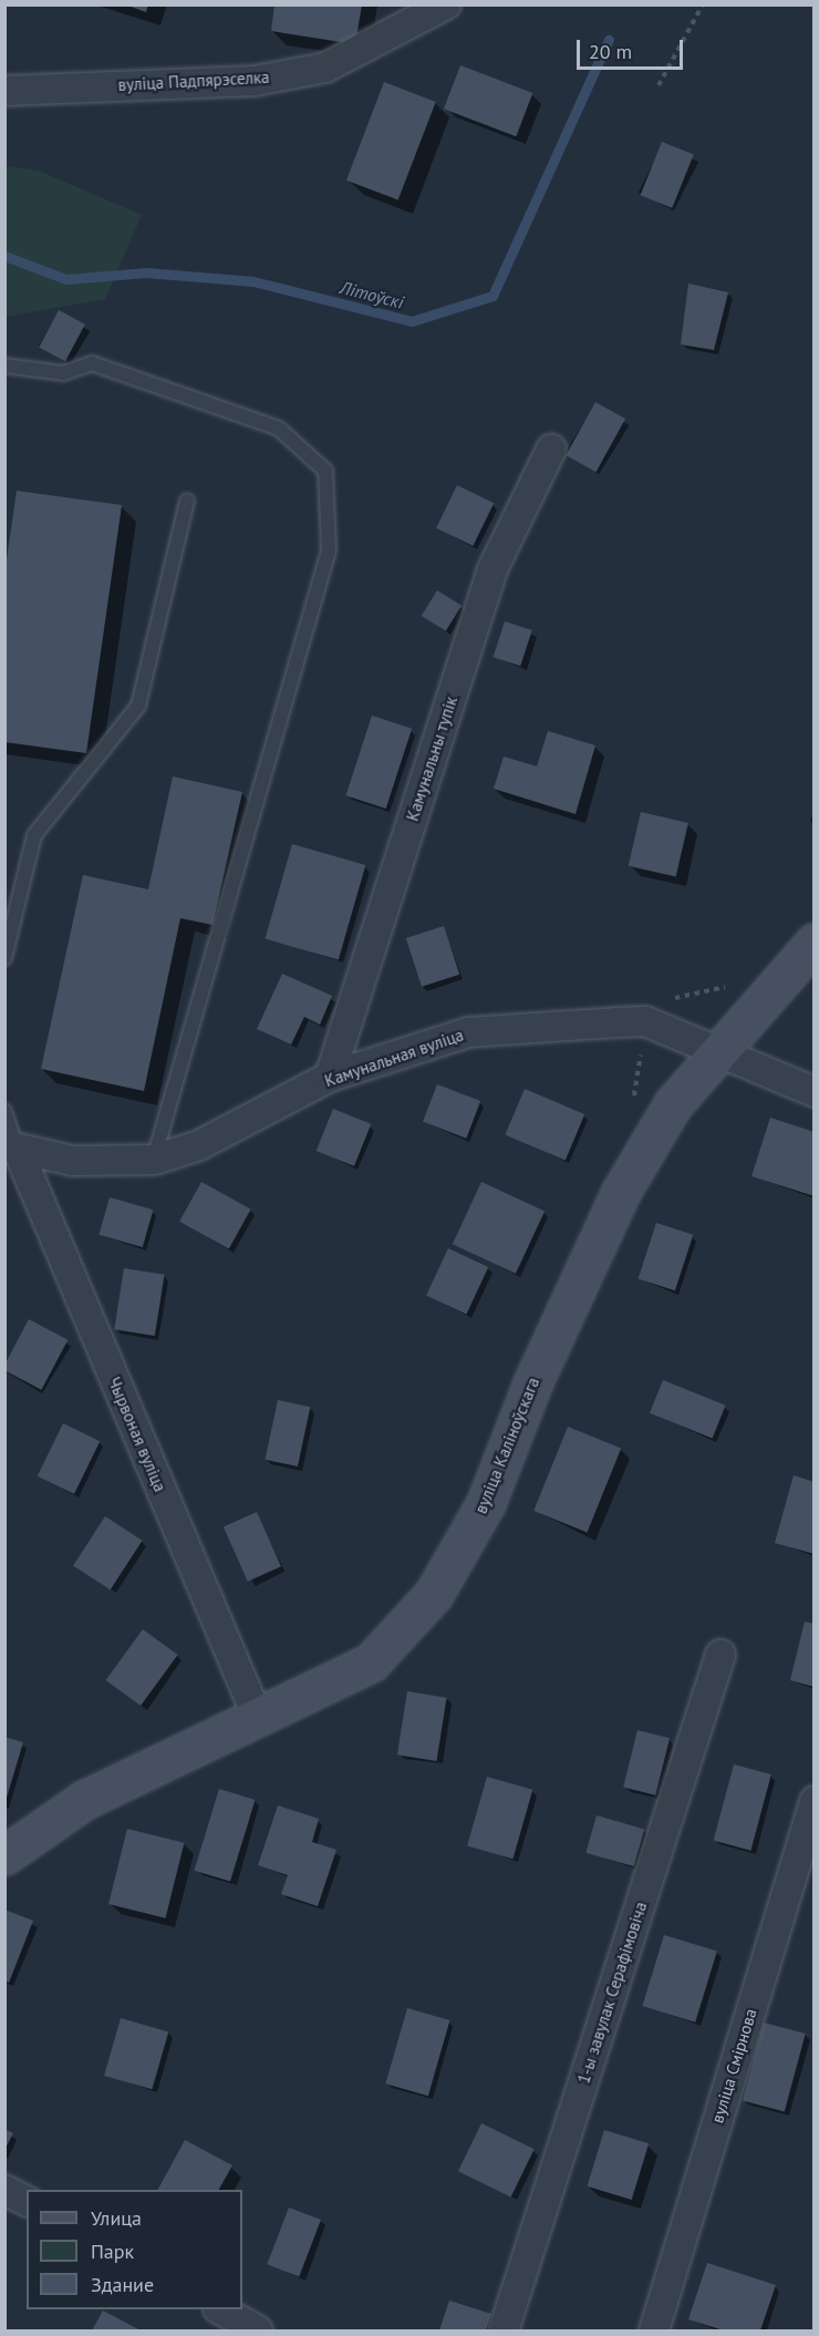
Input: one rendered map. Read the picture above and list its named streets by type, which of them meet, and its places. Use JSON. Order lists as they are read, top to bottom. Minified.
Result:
{"streets":{"main road":["вуліца Каліноўскага"],"street":["вуліца Падпярэселка","Камунальны тупік","Камунальная вуліца","Чырвоная вуліца","1-ы завулак Серафімовіча","вуліца Смірнова"]},"crossings":[["Камунальны тупік","Камунальная вуліца"],["Камунальная вуліца","Чырвоная вуліца"],["Камунальная вуліца","вуліца Каліноўскага"],["Чырвоная вуліца","вуліца Каліноўскага"]],"water":["Літоўскі"],"legend":["Улица","Парк","Здание"],"scale_bar":"20 m"}
